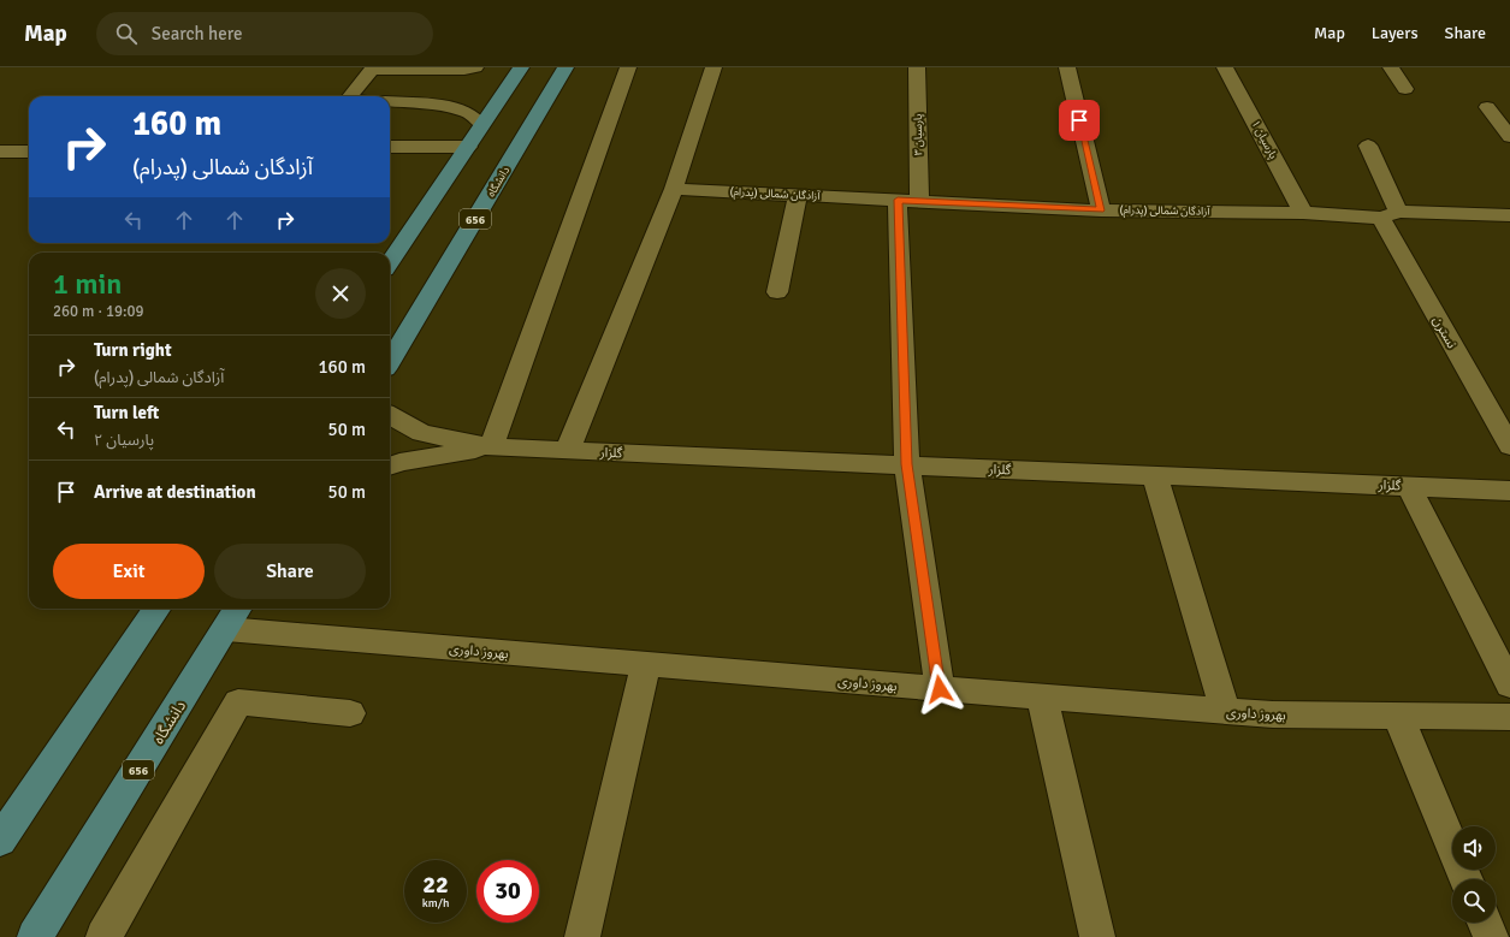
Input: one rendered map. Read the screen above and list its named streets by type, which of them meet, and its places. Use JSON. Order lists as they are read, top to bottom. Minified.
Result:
{"streets":{"main road":["دانشگاه","656"],"street":["پارسیان ۳","پارسیان ۱","آزادگان شمالی (پدرام)","نسترن","گلزار","بهروز داوری"]},"crossings":[["پارسیان ۳","آزادگان شمالی (پدرام)"],["پارسیان ۳","گلزار"],["پارسیان ۳","بهروز داوری"],["پارسیان ۱","آزادگان شمالی (پدرام)"],["دانشگاه","بهروز داوری"],["آزادگان شمالی (پدرام)","نسترن"]],"page":{"header":"Map","search":"Search here","nav":["Map","Layers","Share"],"turn":["160 m","آزادگان شمالی (پدرام)"],"heading":["1 min","260 m · 19:09"],"list":[{"name":"Turn right","note":"آزادگان شمالی (پدرام)","value":"160 m"},{"name":"Turn left","note":"پارسیان ۲","value":"50 m"},{"name":"Arrive at destination","value":"50 m"}],"buttons":["Exit","Share"],"speed":"22 km/h","limit":"30"}}
